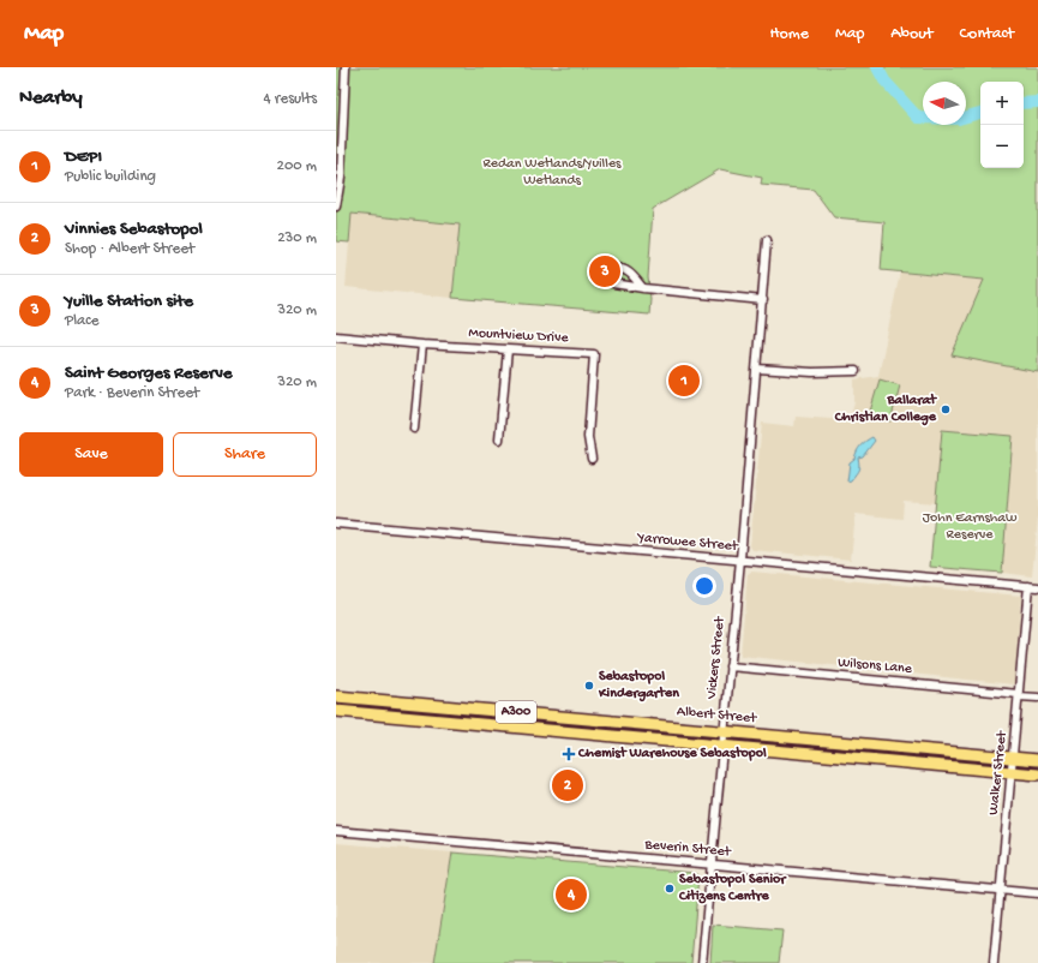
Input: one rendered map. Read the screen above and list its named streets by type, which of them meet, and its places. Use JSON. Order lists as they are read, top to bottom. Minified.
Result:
{"streets":{"highway":["A300","Albert Street"],"street":["Mountview Drive","Yarrowee Street","Vickers Street","Wilsons Lane","Walker Street","Beverin Street"]},"crossings":[["Yarrowee Street","Vickers Street"],["Yarrowee Street","Walker Street"],["Vickers Street","Wilsons Lane"],["Vickers Street","Albert Street"],["Vickers Street","Beverin Street"],["Wilsons Lane","Walker Street"],["Albert Street","Walker Street"],["Walker Street","Beverin Street"]],"parks":["Redan Wetlands/Yuilles Wetlands","John Earnshaw Reserve"],"places":{"other":["Ballarat Christian College","Sebastopol Kindergarten","Sebastopol Senior Citizens Centre"],"health":["Chemist Warehouse Sebastopol"]},"north":"left","page":{"header":"Map","nav":["Home","Map","About","Contact"],"heading":["Nearby","4 results"],"map_buttons":["+","−"],"list":[{"mark":"1","name":"DEPI","note":"Public building","value":"200 m"},{"mark":"2","name":"Vinnies Sebastopol","note":"Shop · Albert Street","value":"230 m"},{"mark":"3","name":"Yuille Station site","note":"Place","value":"320 m"},{"mark":"4","name":"Saint Georges Reserve","note":"Park · Beverin Street","value":"320 m"}],"pins":["3","1","2","4"],"buttons":["Save","Share"]}}
